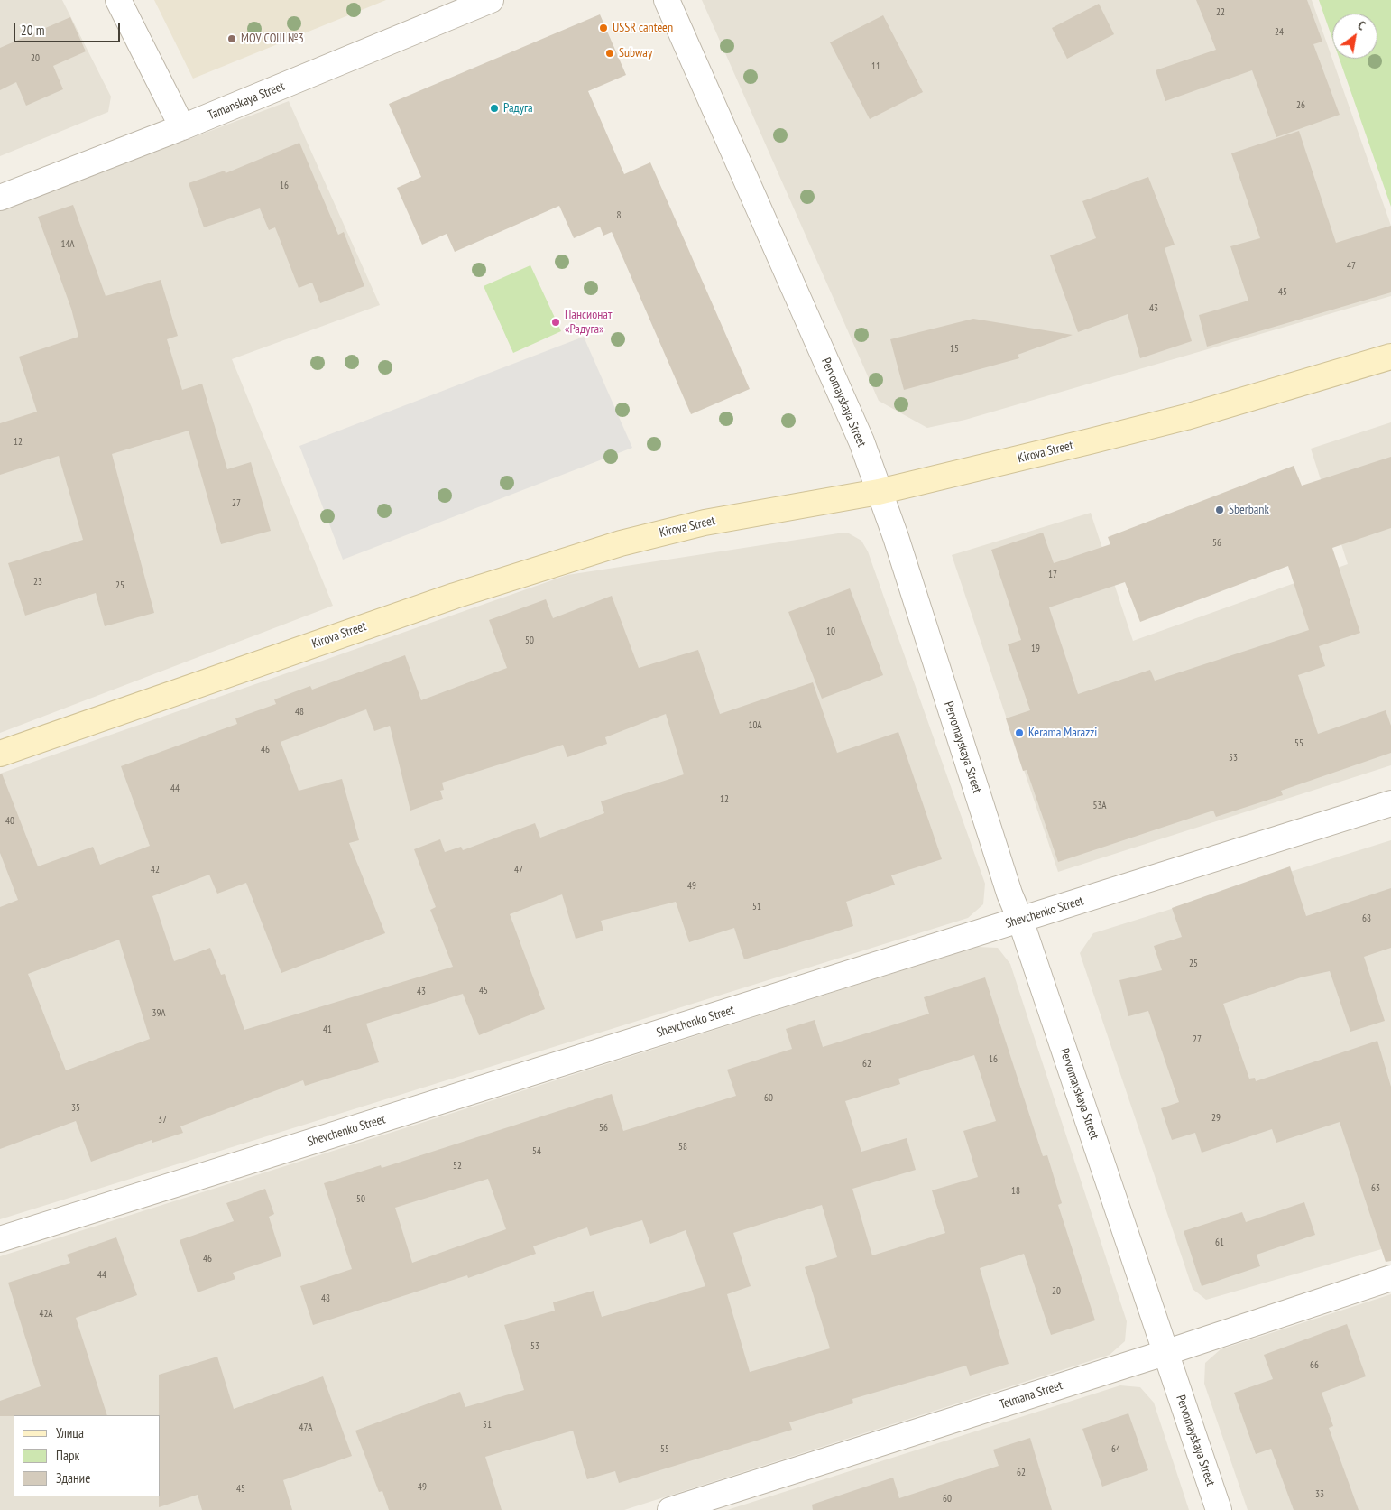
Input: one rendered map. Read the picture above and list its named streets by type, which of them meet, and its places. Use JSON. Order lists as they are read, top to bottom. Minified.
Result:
{"streets":{"main road":["Kirova Street"],"street":["Tamanskaya Street","Pervomayskaya Street","Shevchenko Street","Telmana Street"]},"crossings":[["Pervomayskaya Street","Kirova Street"],["Pervomayskaya Street","Shevchenko Street"],["Pervomayskaya Street","Telmana Street"]],"places":["USSR canteen","МОУ СОШ №3","Subway","Радуга","Пансионат «Радуга»","Sberbank","Kerama Marazzi"],"house_numbers":["22","24","20","11","26","16","8","14А","47","45","43","15","12","27","56","17","23","25","10","50","19","48","10А","55","46","53","44","12","53А","40","42","47","49","51","68","25","45","43","39А","41","27","16","62","60","35","29","37","56","58","54","52","63","18","50","61","46","44","20","48","42А","53","66","51","47А","55","64","62","49","45","33","60"],"legend":["Улица","Парк","Здание"],"scale_bar":"20 m","north":"top right"}
